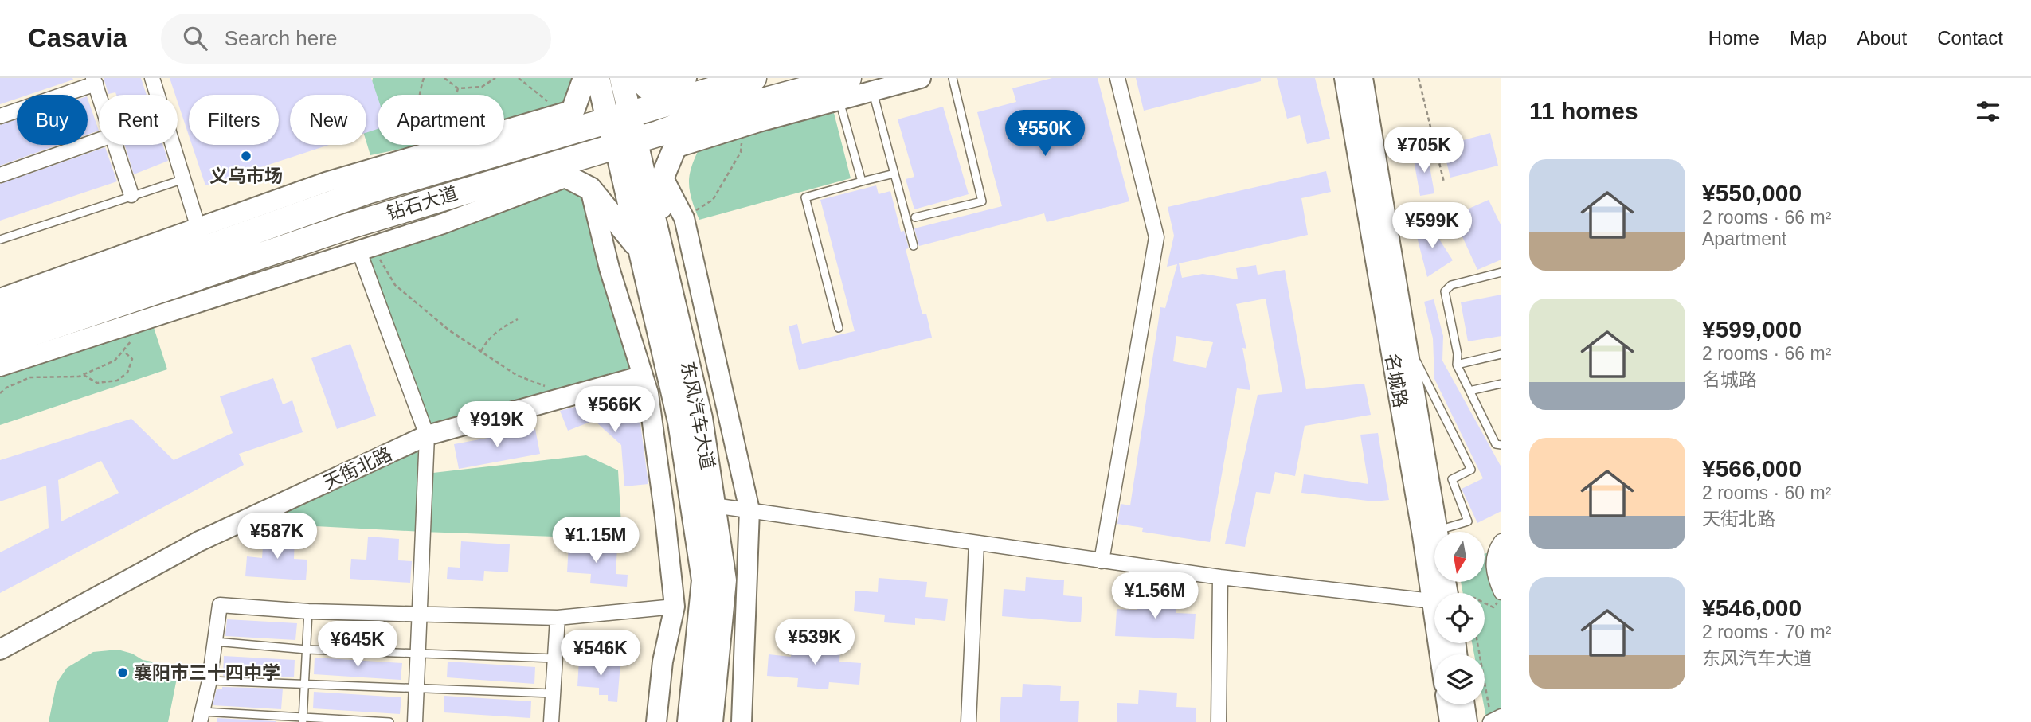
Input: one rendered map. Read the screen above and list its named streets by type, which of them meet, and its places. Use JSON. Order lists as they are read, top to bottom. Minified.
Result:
{"streets":{"highway":["钻石大道"],"main road":["东风汽车大道"],"street":["名城路","天街北路"]},"crossings":[["钻石大道","东风汽车大道"]],"places":["义乌市场","襄阳市三十四中学"],"north":"bottom","page":{"header":"Casavia","search":"Search here","nav":["Home","Map","About","Contact"],"heading":"11 homes","chip":["Buy","Rent","Filters","New","Apartment"],"price":["¥550K","¥705K","¥599K","¥566K","¥919K","¥587K","¥1.15M","¥1.56M","¥539K","¥645K","¥546K"],"list":[{"name":"¥550,000","note":"2 rooms · 66 m² · Apartment"},{"name":"¥599,000","note":"2 rooms · 66 m² · 名城路"},{"name":"¥566,000","note":"2 rooms · 60 m² · 天街北路"},{"name":"¥546,000","note":"2 rooms · 70 m² · 东风汽车大道"}]}}
